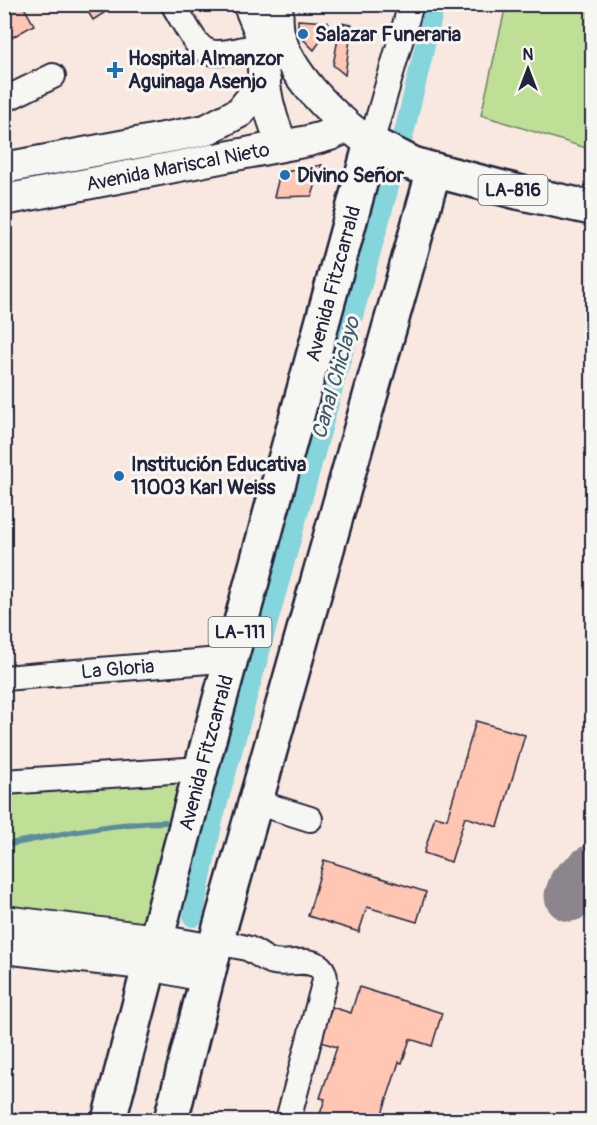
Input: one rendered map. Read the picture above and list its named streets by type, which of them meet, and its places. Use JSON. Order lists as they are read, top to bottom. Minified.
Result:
{"streets":{"highway":["LA-816","Avenida Fitzcarrald","LA-111"],"main road":["Avenida Mariscal Nieto"],"street":["La Gloria"]},"crossings":[["Avenida Mariscal Nieto","LA-816"],["Avenida Mariscal Nieto","Avenida Fitzcarrald"],["Avenida Mariscal Nieto","LA-111"],["LA-816","Avenida Fitzcarrald"],["LA-816","LA-111"],["Avenida Fitzcarrald","LA-111"],["Avenida Fitzcarrald","La Gloria"]],"water":["Canal Chiclayo"],"places":{"other":["Salazar Funeraria","Divino Señor","Institución Educativa 11003 Karl Weiss"],"health":["Hospital Almanzor Aguinaga Asenjo"]},"north":"top"}
